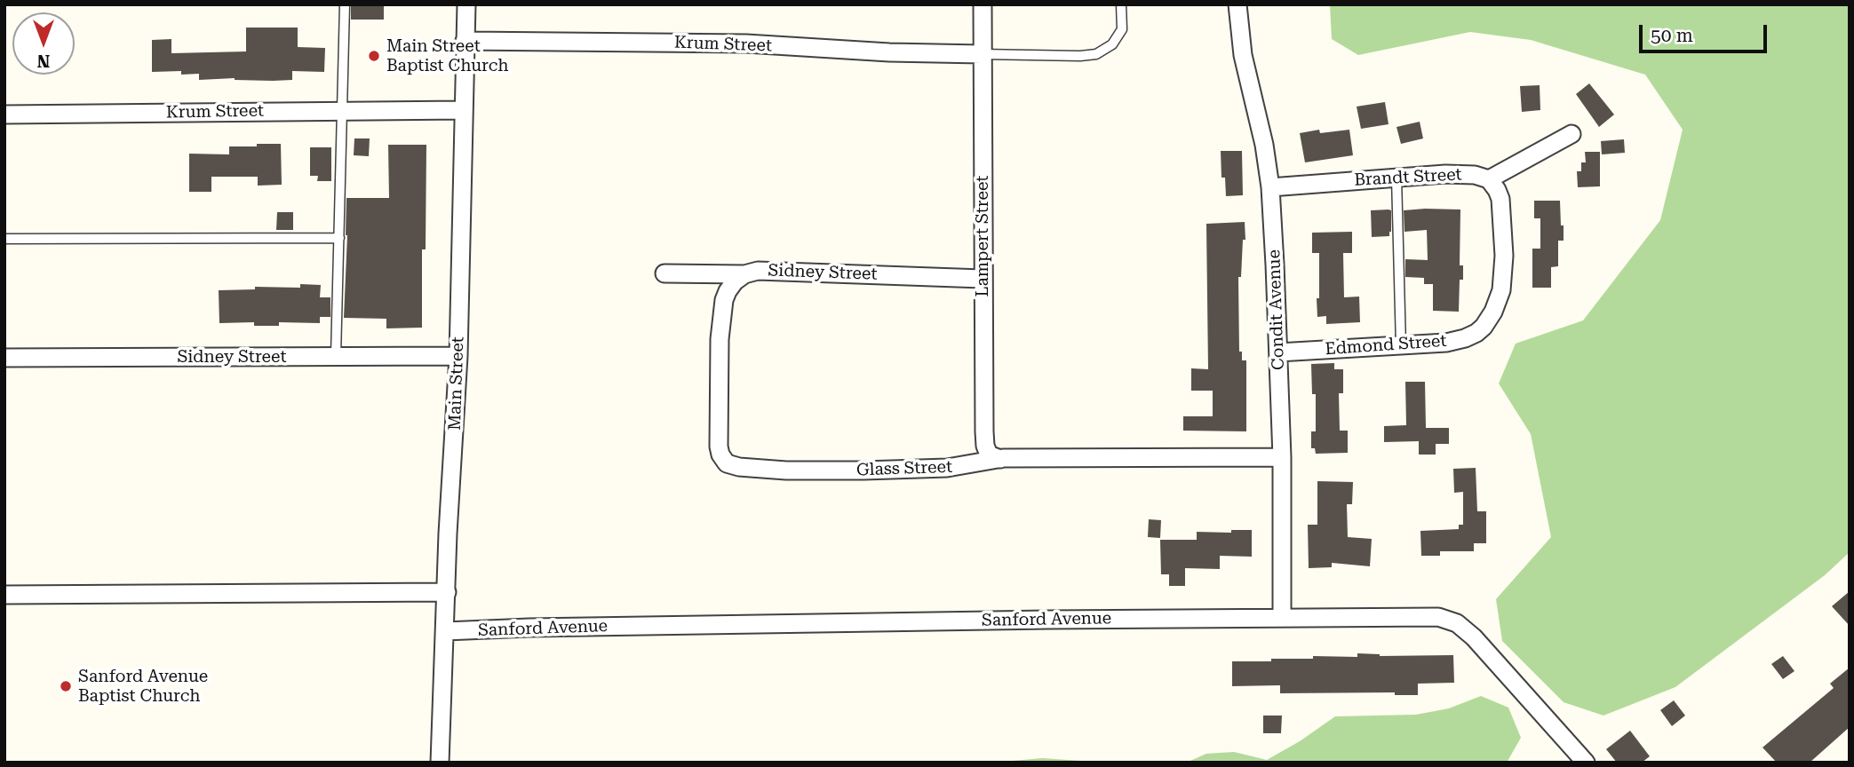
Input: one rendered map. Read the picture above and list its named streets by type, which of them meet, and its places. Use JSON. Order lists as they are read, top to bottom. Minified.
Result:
{"streets":{"street":["Krum Street","Brandt Street","Lampert Street","Sidney Street","Condit Avenue","Edmond Street","Main Street","Glass Street","Sanford Avenue"]},"crossings":[["Krum Street","Lampert Street"],["Krum Street","Main Street"],["Brandt Street","Condit Avenue"],["Brandt Street","Edmond Street"],["Lampert Street","Sidney Street"],["Lampert Street","Glass Street"],["Sidney Street","Main Street"],["Sidney Street","Glass Street"],["Condit Avenue","Edmond Street"],["Condit Avenue","Glass Street"],["Condit Avenue","Sanford Avenue"],["Main Street","Sanford Avenue"]],"places":["Main Street Baptist Church","Sanford Avenue Baptist Church"],"scale_bar":"50 m","north":"bottom"}
